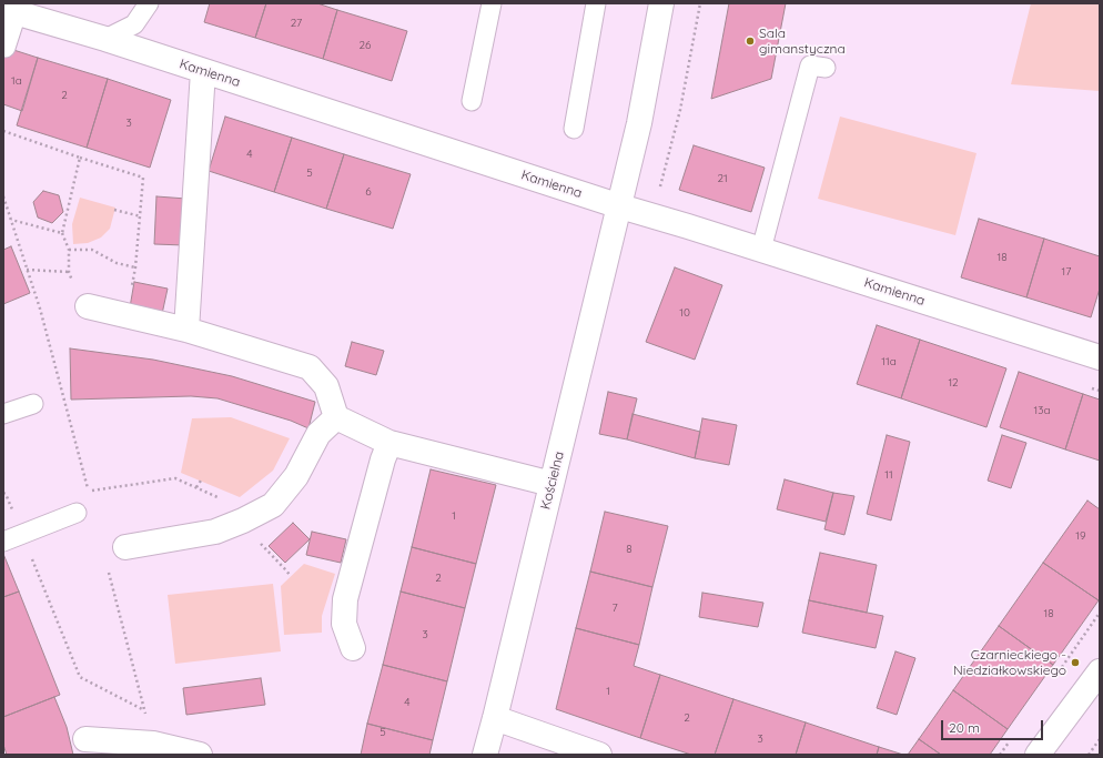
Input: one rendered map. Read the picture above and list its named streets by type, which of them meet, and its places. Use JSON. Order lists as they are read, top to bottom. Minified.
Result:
{"streets":{"street":["Kamienna","Kościelna"]},"crossings":[["Kamienna","Kościelna"]],"places":["Sala gimanstyczna","Czarnieckiego - Niedziałkowskiego"],"house_numbers":["27","26","1a","2","3","4","5","21","6","18","17","10","11a","12","13a","11","1","19","8","2","7","18","3","1","4","2","5","3"],"scale_bar":"20 m"}
